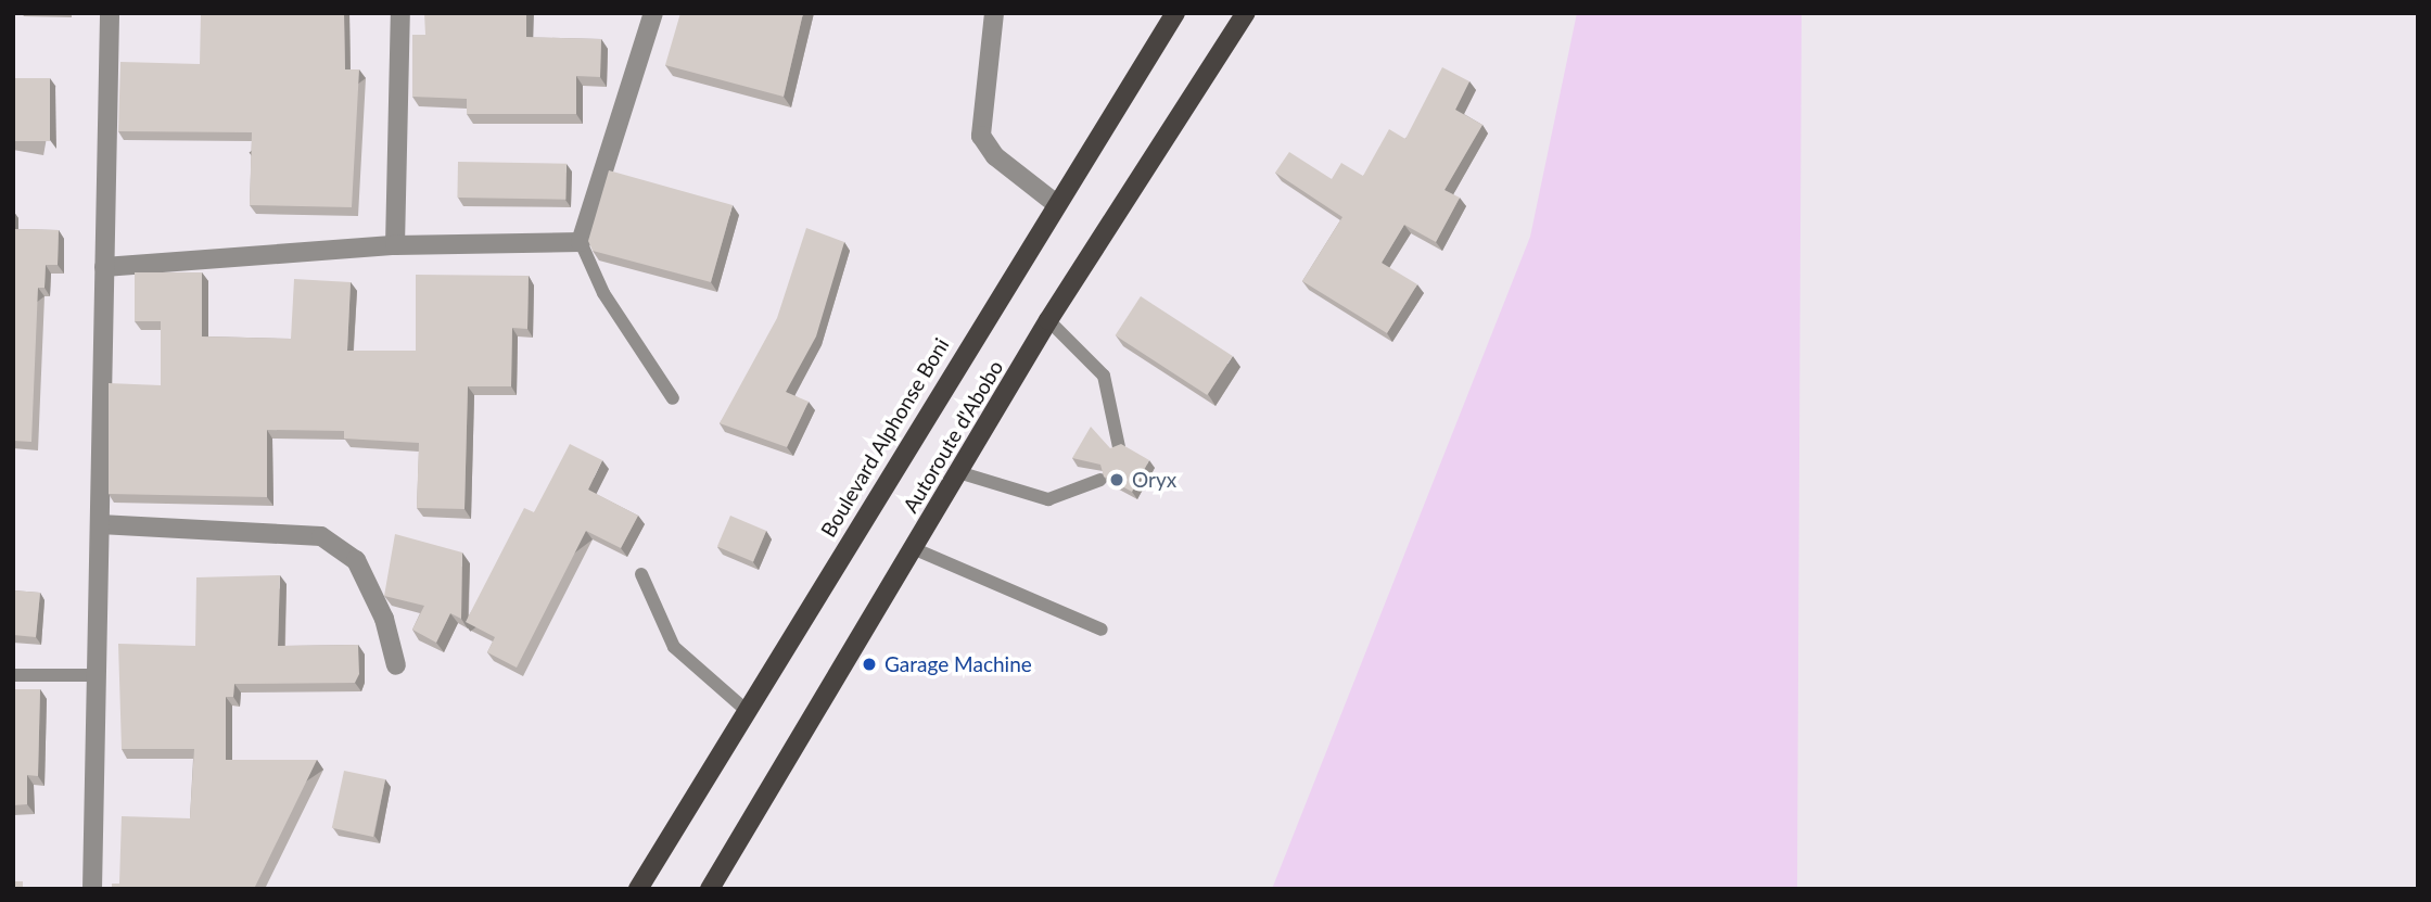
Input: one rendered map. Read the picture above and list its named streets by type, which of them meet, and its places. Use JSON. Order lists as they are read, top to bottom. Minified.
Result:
{"streets":{"main road":["Autoroute d'Abobo","Boulevard Alphonse Boni"]},"places":["Oryx","Garage Machine"]}
